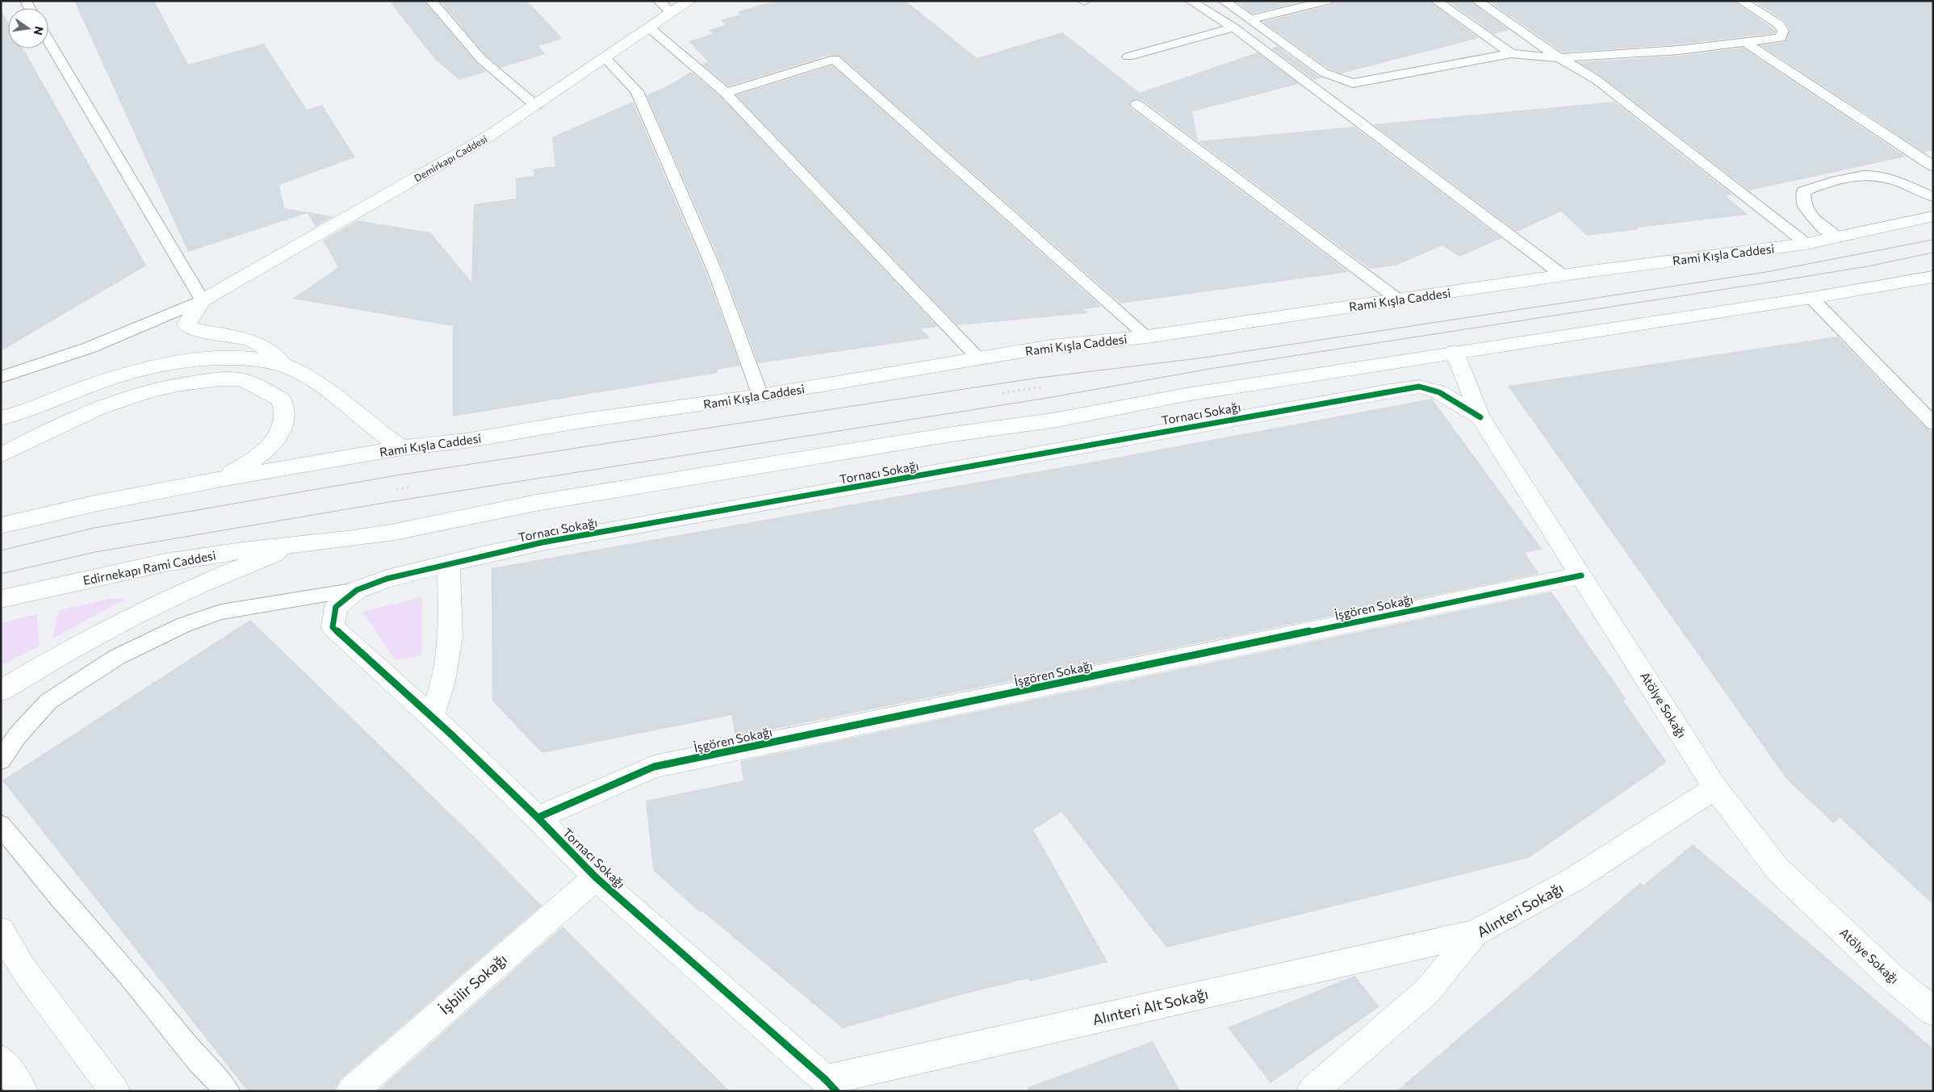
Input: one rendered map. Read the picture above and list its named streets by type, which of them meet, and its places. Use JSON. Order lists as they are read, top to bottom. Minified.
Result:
{"streets":{"street":["Demirkapı Caddesi","Rami Kışla Caddesi","Tornacı Sokağı","Edirnekapı Rami Caddesi","İşgören Sokağı","Atölye Sokağı","Alınteri Sokağı","İşbilir Sokağı","Alınteri Alt Sokağı"]},"crossings":[["Tornacı Sokağı","İşgören Sokağı"],["Tornacı Sokağı","Atölye Sokağı"],["Tornacı Sokağı","İşbilir Sokağı"],["Tornacı Sokağı","Alınteri Alt Sokağı"],["İşgören Sokağı","Atölye Sokağı"],["Atölye Sokağı","Alınteri Sokağı"],["Alınteri Sokağı","Alınteri Alt Sokağı"]],"north":"right"}
